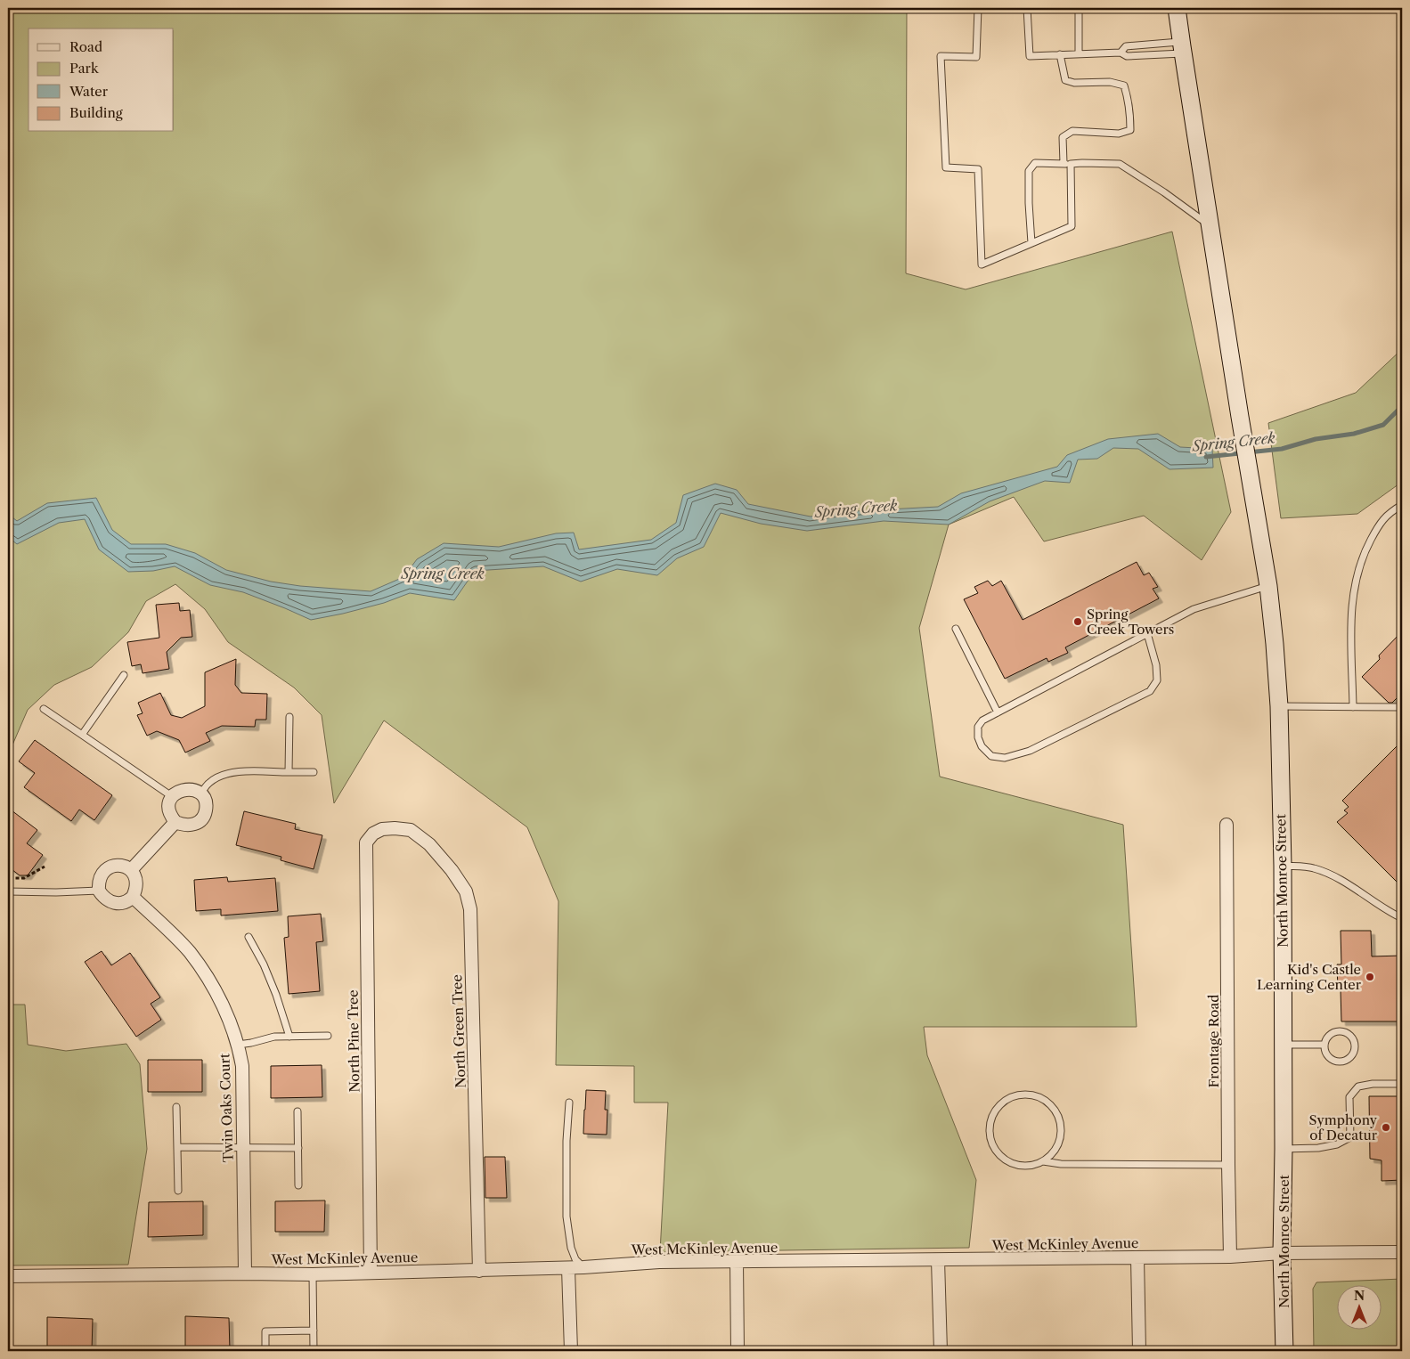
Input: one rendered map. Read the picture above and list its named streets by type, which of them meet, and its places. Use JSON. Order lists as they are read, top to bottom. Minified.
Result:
{"streets":{"street":["North Monroe Street","North Green Tree","North Pine Tree","Frontage Road","Twin Oaks Court","West McKinley Avenue"]},"crossings":[["North Monroe Street","West McKinley Avenue"],["North Green Tree","North Pine Tree"],["North Green Tree","West McKinley Avenue"],["North Pine Tree","West McKinley Avenue"],["Frontage Road","West McKinley Avenue"],["Twin Oaks Court","West McKinley Avenue"]],"water":["Spring Creek"],"places":["Spring Creek Towers","Kid's Castle Learning Center","Symphony of Decatur"],"legend":["Road","Park","Water","Building"],"north":"top"}
